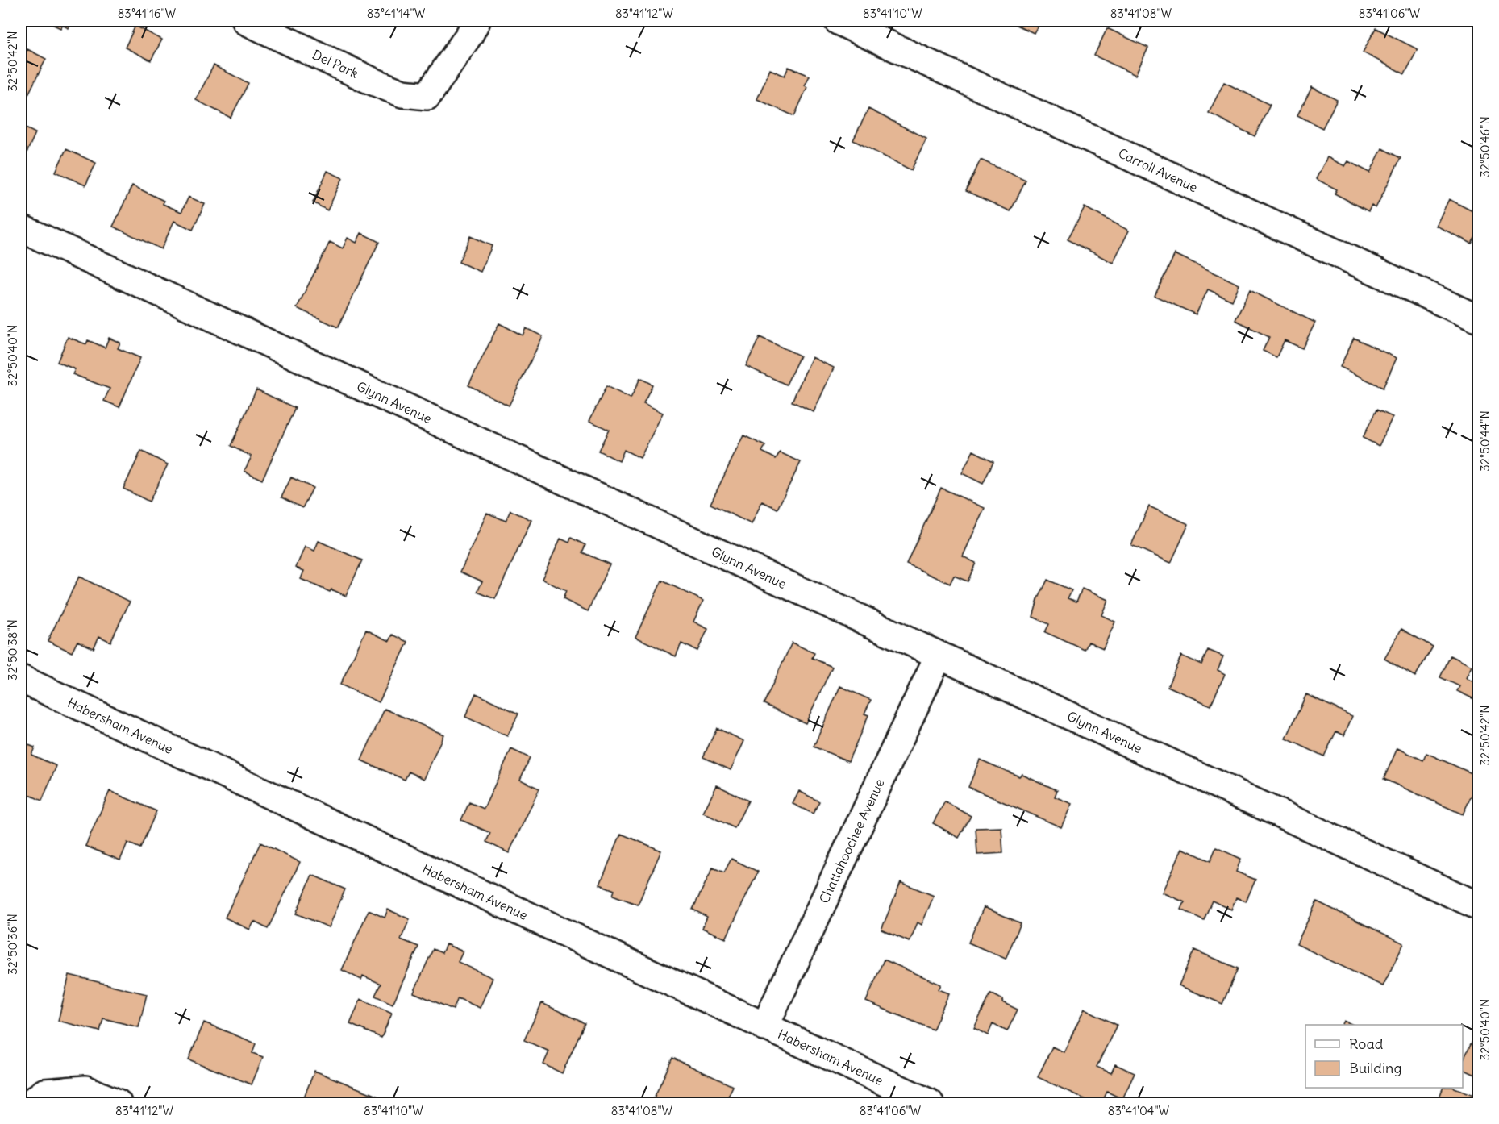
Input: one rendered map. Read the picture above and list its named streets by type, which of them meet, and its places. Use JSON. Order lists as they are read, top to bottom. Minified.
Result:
{"streets":{"street":["Del Park","Carroll Avenue","Glynn Avenue","Habersham Avenue","Chattahoochee Avenue"]},"crossings":[["Glynn Avenue","Chattahoochee Avenue"],["Habersham Avenue","Chattahoochee Avenue"]],"legend":["Road","Building"],"coordinates":["83°41'16\"W","83°41'14\"W","83°41'12\"W","83°41'10\"W","83°41'08\"W","83°41'06\"W","32°50'42\"N","32°50'46\"N","32°50'40\"N","32°50'44\"N","32°50'38\"N","32°50'36\"N","83°41'04\"W"]}
